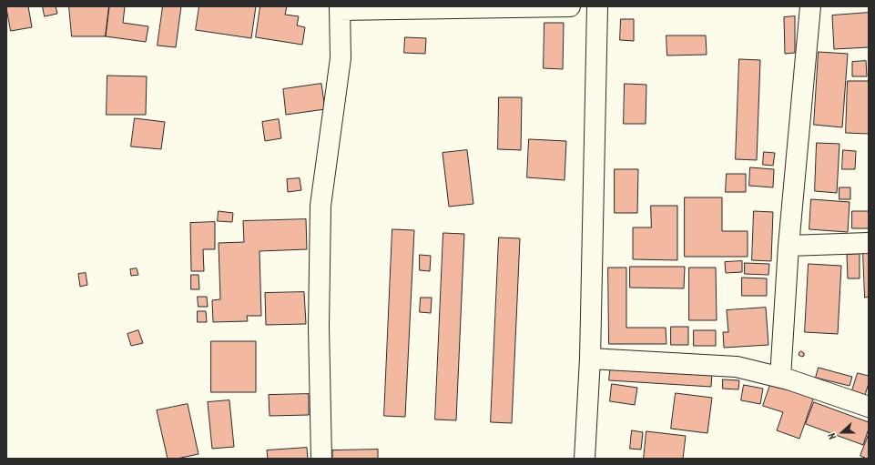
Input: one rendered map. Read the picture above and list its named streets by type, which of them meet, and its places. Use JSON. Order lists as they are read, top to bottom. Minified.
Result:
{"north":"left"}
